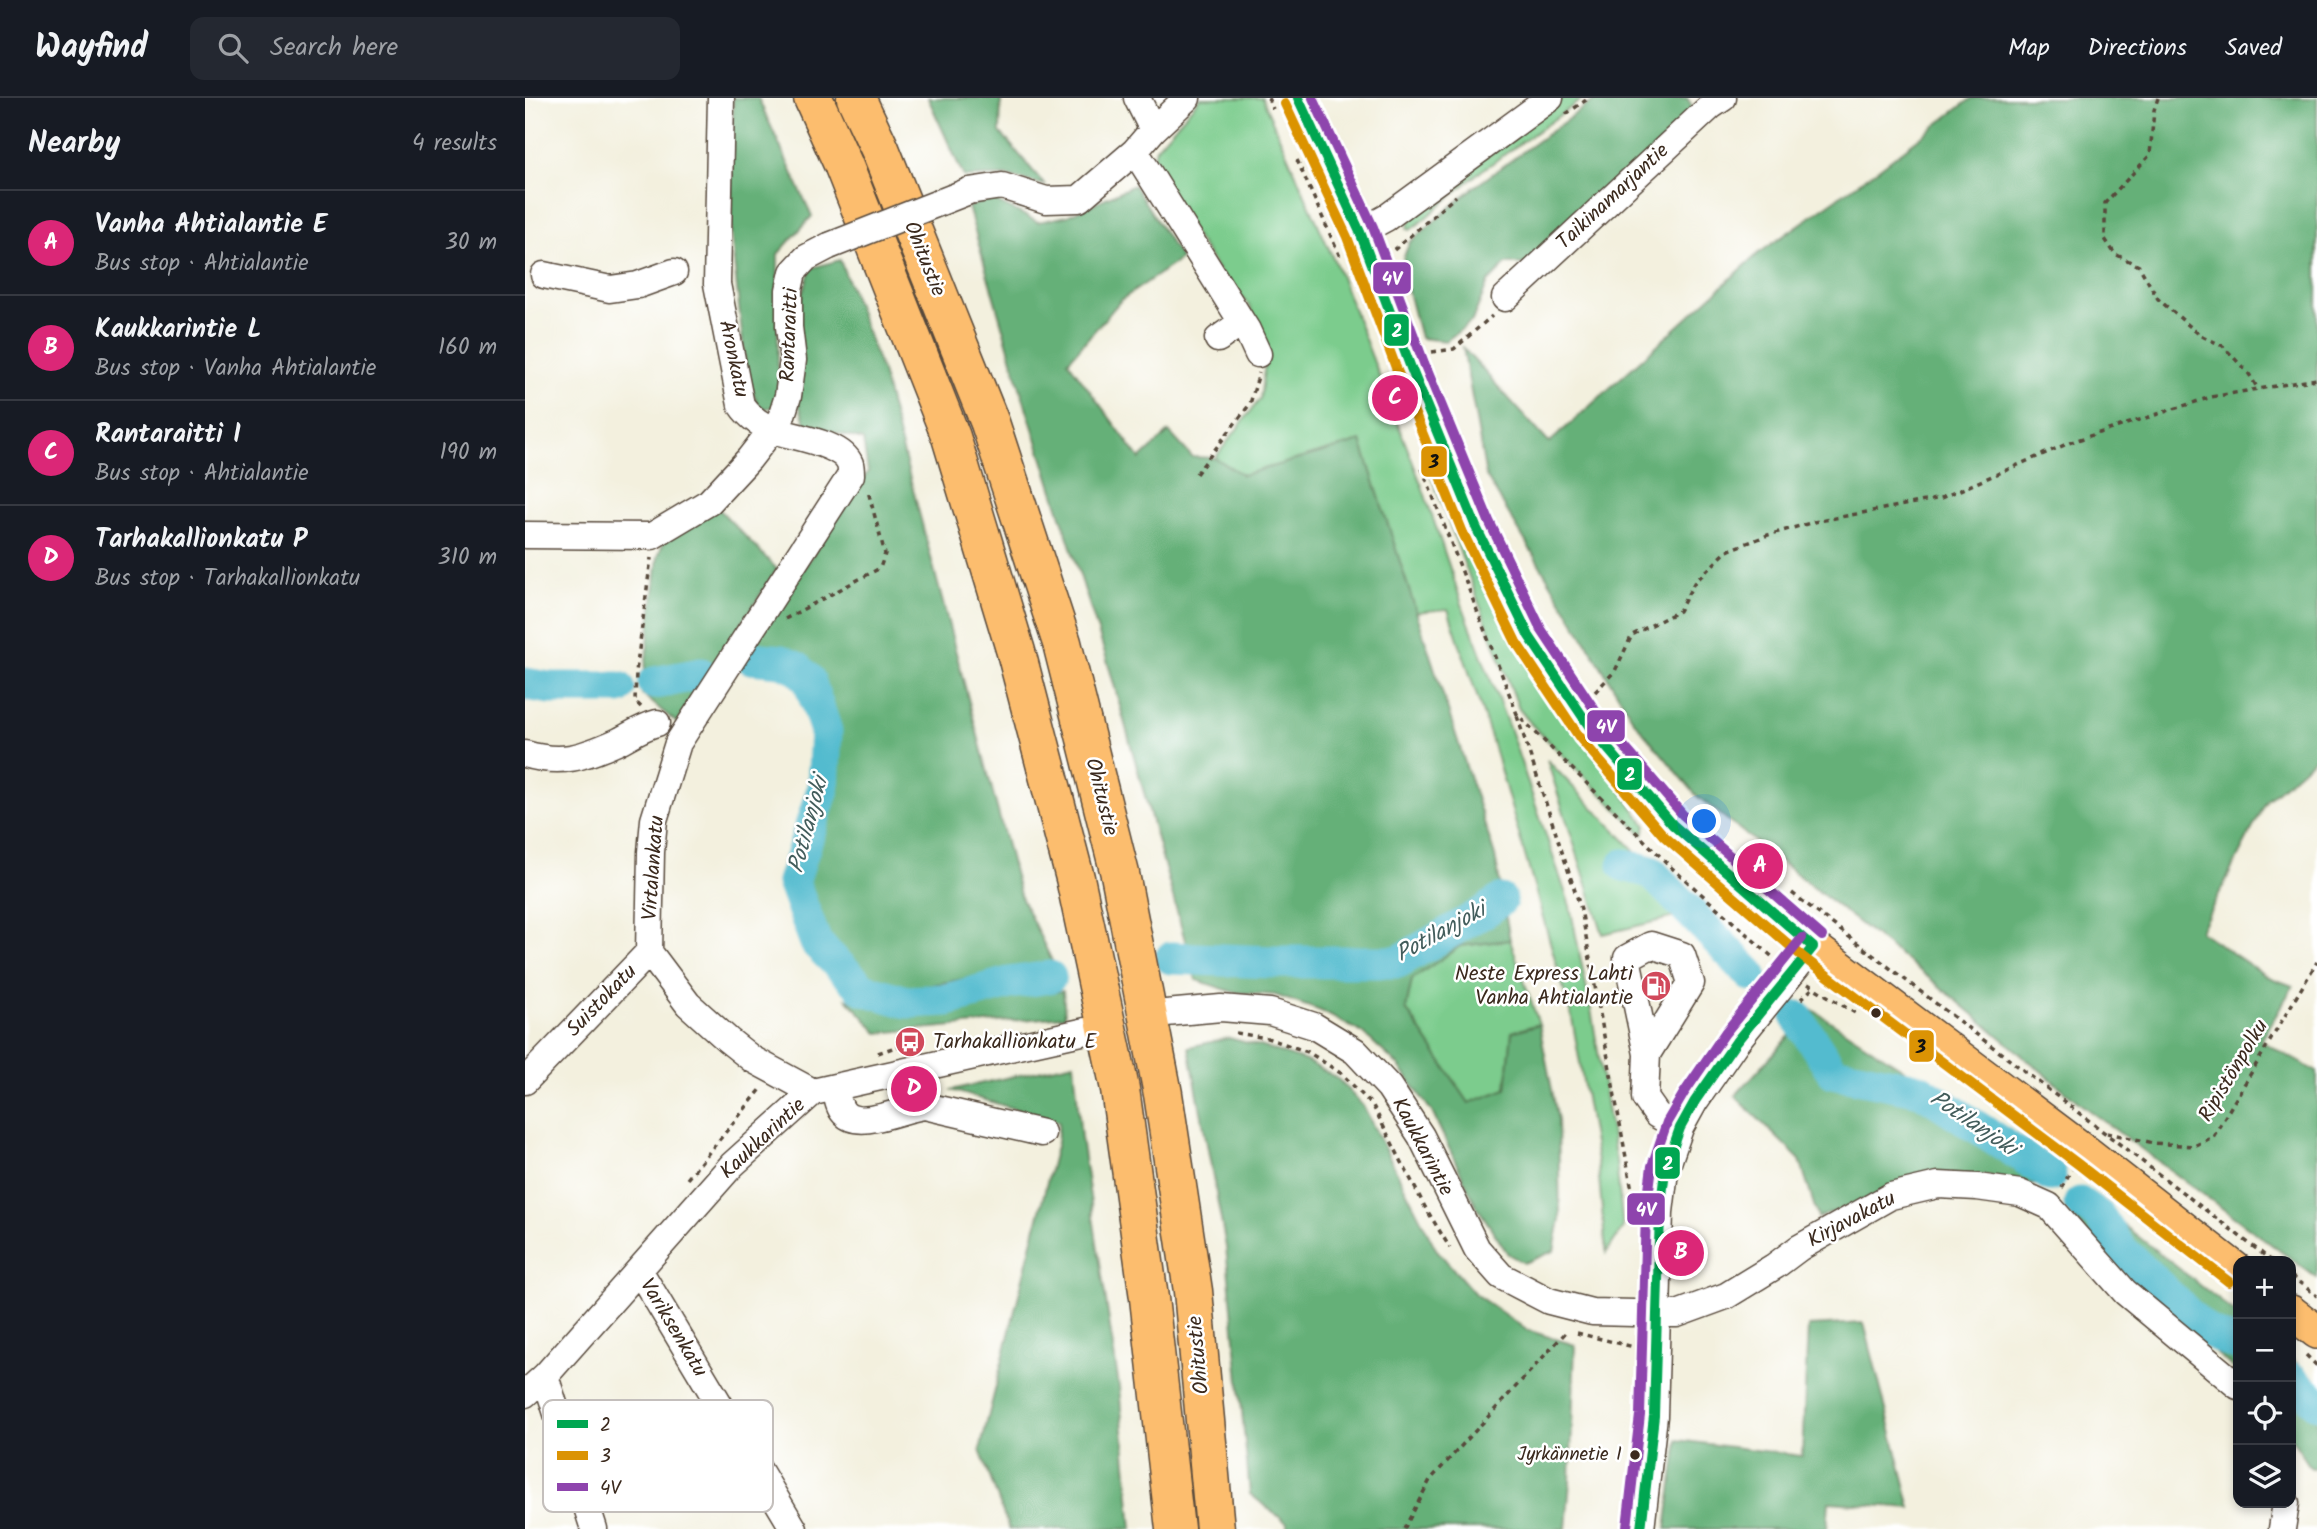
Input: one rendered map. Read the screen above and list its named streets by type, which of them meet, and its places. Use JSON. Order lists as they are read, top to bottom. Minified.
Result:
{"streets":{"highway":["Ohitustie"],"street":["Taikinamarjantie","Rantaraitti","Aronkatu","Virtalankatu","Suistokatu","Kaukkarintie","Kirjavakatu","Variksenkatu"],"path":["Ripistönpolku"]},"crossings":[["Rantaraitti","Aronkatu"],["Aronkatu","Virtalankatu"],["Virtalankatu","Suistokatu"],["Kaukkarintie","Kirjavakatu"],["Kaukkarintie","Variksenkatu"]],"water":["Potilanjoki"],"places":{"fuel station":["Neste Express Lahti Vanha Ahtialantie"],"bus stop":["Tarhakallionkatu E"],"other":["Jyrkännetie I"]},"lines":["transit line 2","transit line 4V","transit line 3"],"legend":["2","3","4V"],"page":{"header":"Wayfind","search":"Search here","nav":["Map","Directions","Saved"],"heading":["Nearby","4 results"],"list":[{"mark":"A","name":"Vanha Ahtialantie E","note":"Bus stop · Ahtialantie","value":"30 m"},{"mark":"B","name":"Kaukkarintie L","note":"Bus stop · Vanha Ahtialantie","value":"160 m"},{"mark":"C","name":"Rantaraitti I","note":"Bus stop · Ahtialantie","value":"190 m"},{"mark":"D","name":"Tarhakallionkatu P","note":"Bus stop · Tarhakallionkatu","value":"310 m"}],"pins":["C","A","D","B"],"map_buttons":["+","−"]}}
